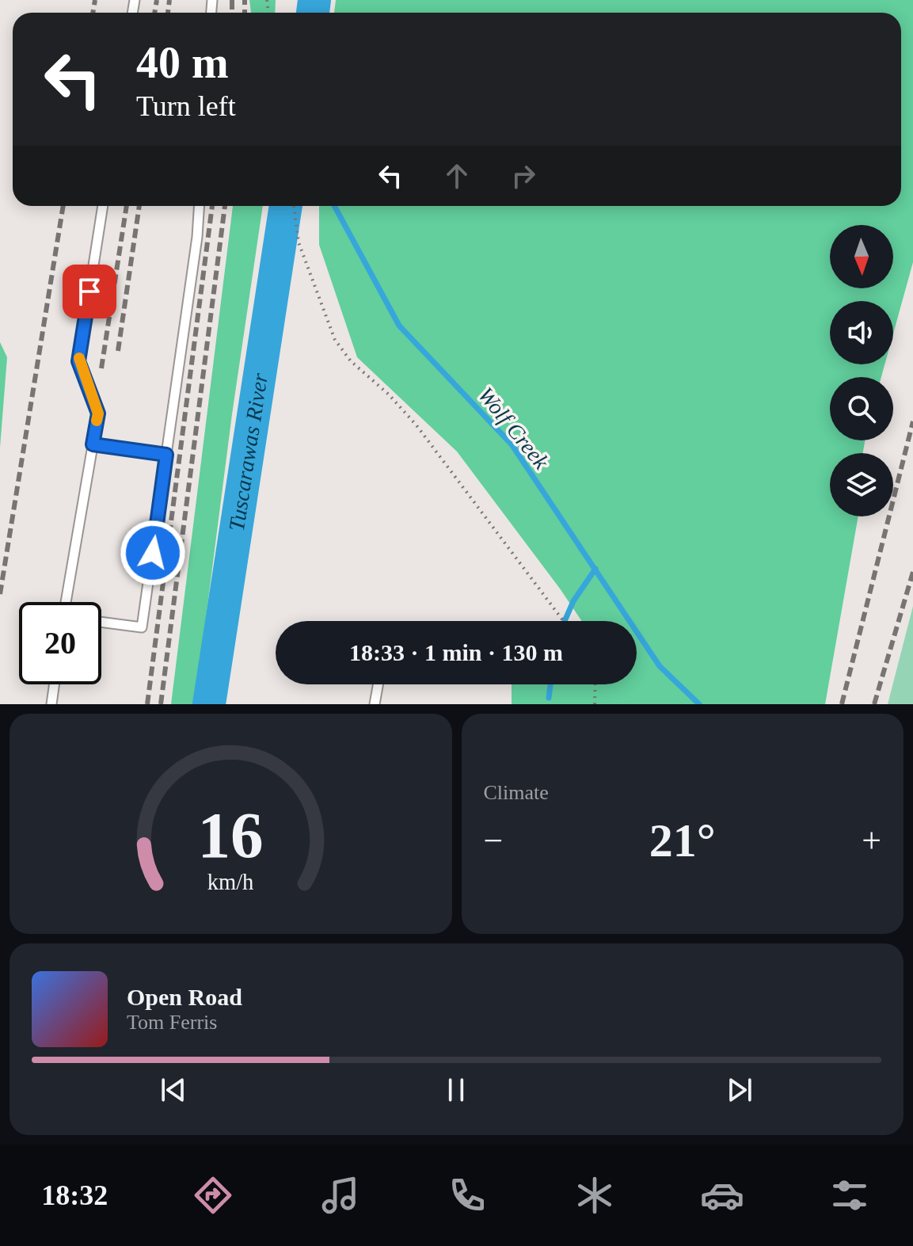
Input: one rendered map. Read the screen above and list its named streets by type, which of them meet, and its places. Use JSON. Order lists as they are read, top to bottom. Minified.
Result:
{"water":["Wolf Creek","Tuscarawas River"],"north":"bottom","page":{"turn":["40 m","Turn left"],"limit":"20","trip":"18:33 · 1 min · 130 m","tile":"Climate","heat":["−","21°","+"],"song":["Open Road","Tom Ferris"],"tabs":"18:32","gauge":["16","km/h"]}}
